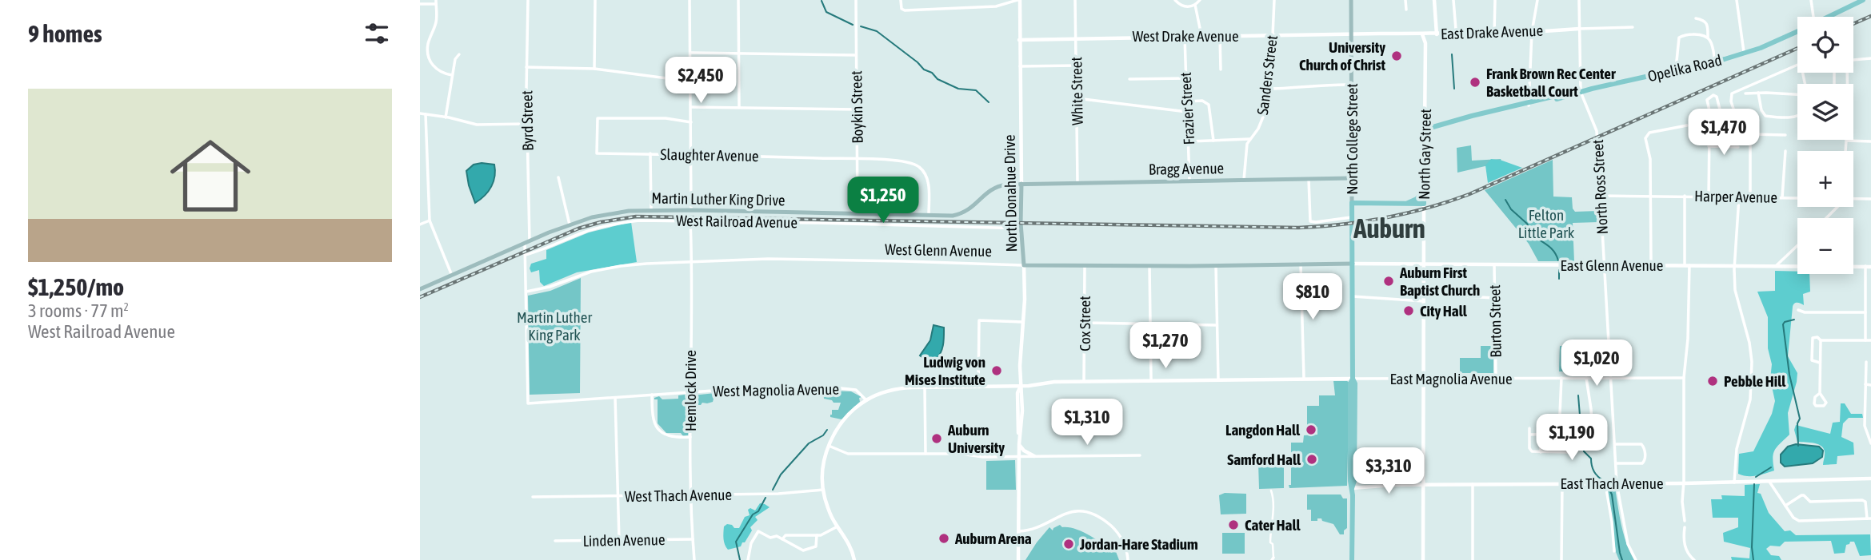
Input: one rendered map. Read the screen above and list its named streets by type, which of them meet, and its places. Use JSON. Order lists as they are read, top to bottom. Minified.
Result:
{"streets":{"main road":["Opelika Road","North College Street","North Gay Street","Bragg Avenue","North Donahue Drive","Martin Luther King Drive","West Glenn Avenue"],"street":["East Drake Avenue","West Drake Avenue","Sanders Street","White Street","Boykin Street","Frazier Street","Byrd Street","Slaughter Avenue","North Ross Street","Harper Avenue","West Railroad Avenue","East Glenn Avenue","Burton Street","Cox Street","East Magnolia Avenue","West Magnolia Avenue","Hemlock Drive","East Thach Avenue","West Thach Avenue","Linden Avenue"]},"crossings":[["East Drake Avenue","West Drake Avenue"],["East Drake Avenue","North College Street"],["East Drake Avenue","North Ross Street"],["West Drake Avenue","Sanders Street"],["West Drake Avenue","White Street"],["West Drake Avenue","Frazier Street"],["West Drake Avenue","North College Street"],["West Drake Avenue","North Donahue Drive"],["Opelika Road","North Gay Street"],["Opelika Road","North Ross Street"],["Sanders Street","Bragg Avenue"],["White Street","Bragg Avenue"],["Boykin Street","Slaughter Avenue"],["Boykin Street","Martin Luther King Drive"],["Frazier Street","Bragg Avenue"],["Byrd Street","Martin Luther King Drive"],["Byrd Street","West Railroad Avenue"],["Byrd Street","West Glenn Avenue"],["Byrd Street","West Magnolia Avenue"],["North College Street","Bragg Avenue"],["North College Street","West Glenn Avenue"],["North College Street","East Glenn Avenue"],["North College Street","East Magnolia Avenue"],["North College Street","East Thach Avenue"],["North Gay Street","East Glenn Avenue"],["North Gay Street","East Magnolia Avenue"],["North Gay Street","East Thach Avenue"],["Slaughter Avenue","Martin Luther King Drive"],["Bragg Avenue","North Donahue Drive"],["Bragg Avenue","Martin Luther King Drive"],["North Ross Street","Harper Avenue"],["North Ross Street","East Glenn Avenue"],["North Ross Street","East Magnolia Avenue"],["North Ross Street","East Thach Avenue"],["North Donahue Drive","Martin Luther King Drive"],["North Donahue Drive","West Railroad Avenue"],["North Donahue Drive","West Glenn Avenue"],["West Railroad Avenue","Hemlock Drive"],["West Glenn Avenue","East Glenn Avenue"],["West Glenn Avenue","Cox Street"],["West Glenn Avenue","Hemlock Drive"],["East Glenn Avenue","Burton Street"],["Burton Street","East Magnolia Avenue"],["West Magnolia Avenue","Hemlock Drive"],["Hemlock Drive","West Thach Avenue"],["Hemlock Drive","Linden Avenue"]],"districts":["Auburn"],"parks":["Felton Little Park","Martin Luther King Park"],"places":["University Church of Christ","Frank Brown Rec Center Basketball Court","Auburn First Baptist Church","City Hall","Ludwig von Mises Institute","Pebble Hill","Langdon Hall","Auburn University","Samford Hall","Cater Hall","Auburn Arena","Jordan-Hare Stadium"],"page":{"heading":"9 homes","map_buttons":["+","−"],"price":["$2,450","$1,470","$1,250","$810","$1,270","$1,020","$1,310","$1,190","$3,310"],"list":[{"name":"$1,250/mo","note":"3 rooms · 77 m² · West Railroad Avenue"}]}}
